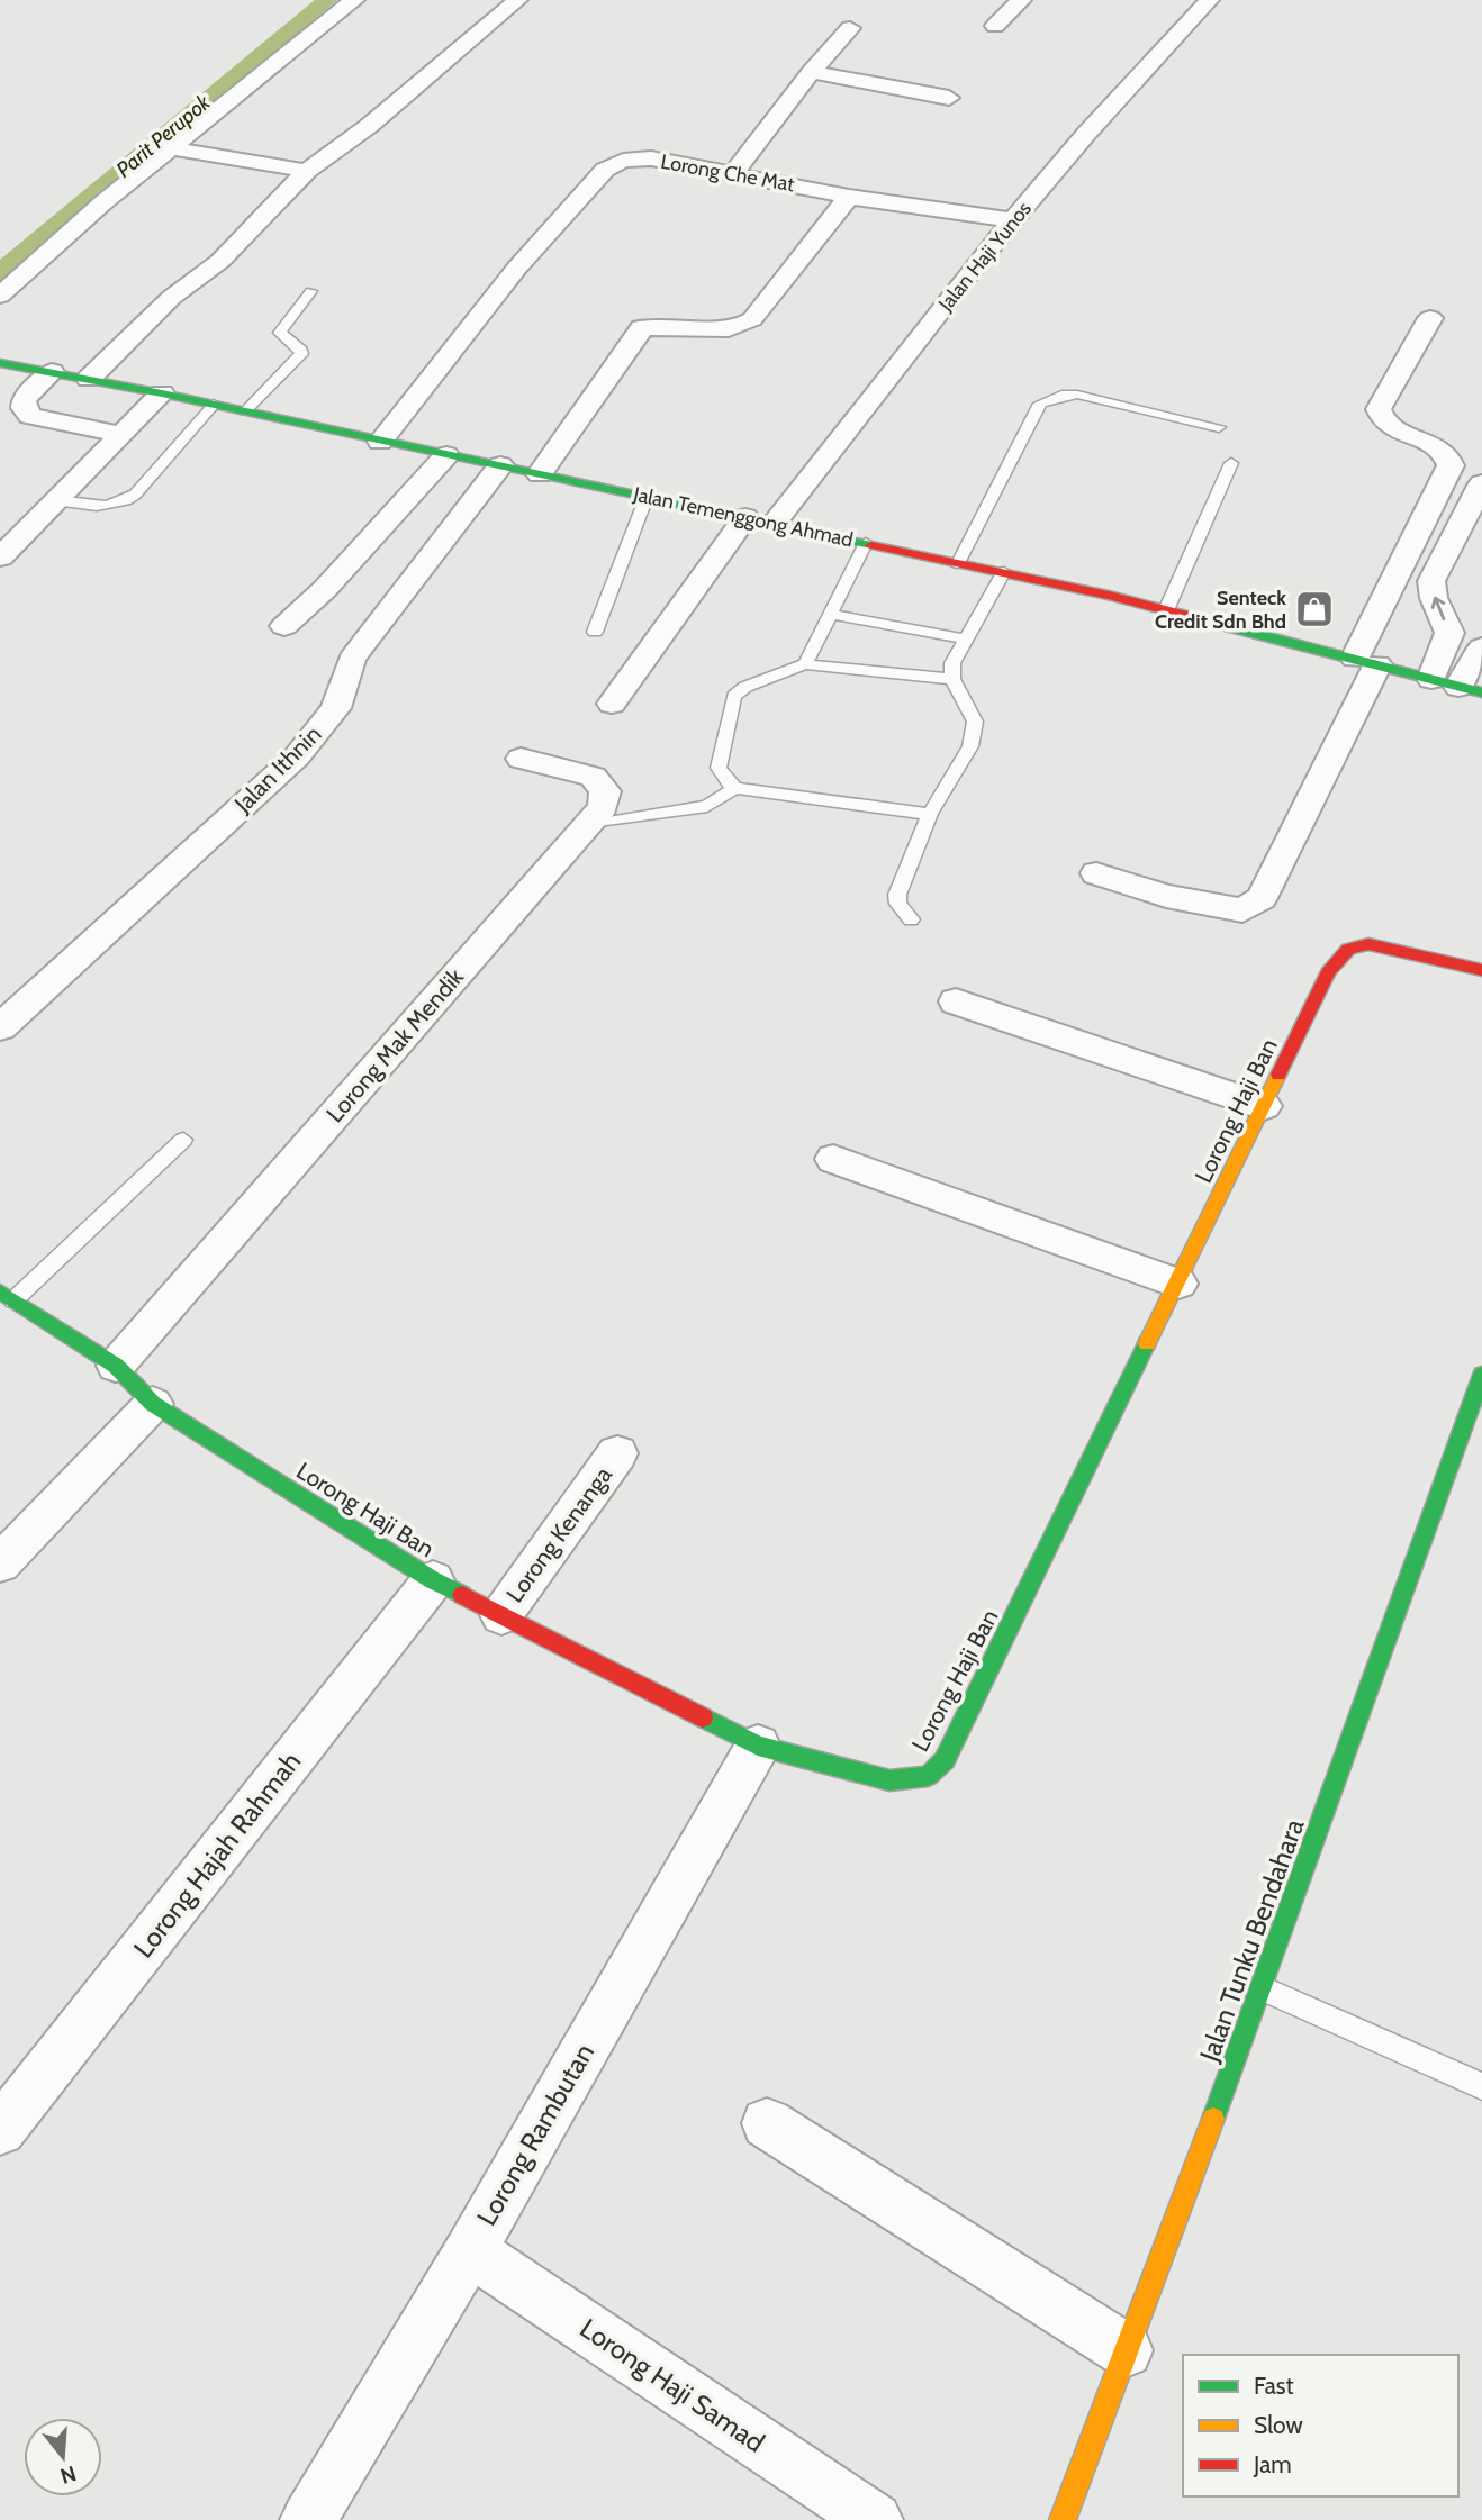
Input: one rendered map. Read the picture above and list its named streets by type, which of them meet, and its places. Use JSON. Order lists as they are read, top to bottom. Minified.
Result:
{"streets":{"street":["Lorong Che Mat","Jalan Haji Yunos","Jalan Temenggong Ahmad","Jalan Ithnin","Lorong Mak Mendik","Lorong Haji Ban","Lorong Kenanga","Lorong Hajah Rahmah","Jalan Tunku Bendahara","Lorong Rambutan","Lorong Haji Samad"]},"crossings":[["Lorong Che Mat","Jalan Haji Yunos"],["Lorong Che Mat","Jalan Temenggong Ahmad"],["Jalan Haji Yunos","Jalan Temenggong Ahmad"],["Jalan Temenggong Ahmad","Jalan Ithnin"],["Lorong Mak Mendik","Lorong Haji Ban"],["Lorong Haji Ban","Lorong Kenanga"],["Lorong Haji Ban","Lorong Hajah Rahmah"],["Lorong Haji Ban","Lorong Rambutan"],["Lorong Rambutan","Lorong Haji Samad"]],"water":["Parit Perupok"],"places":{"shop":["Senteck Credit Sdn Bhd"]},"legend":["Fast","Slow","Jam"],"north":"bottom"}
